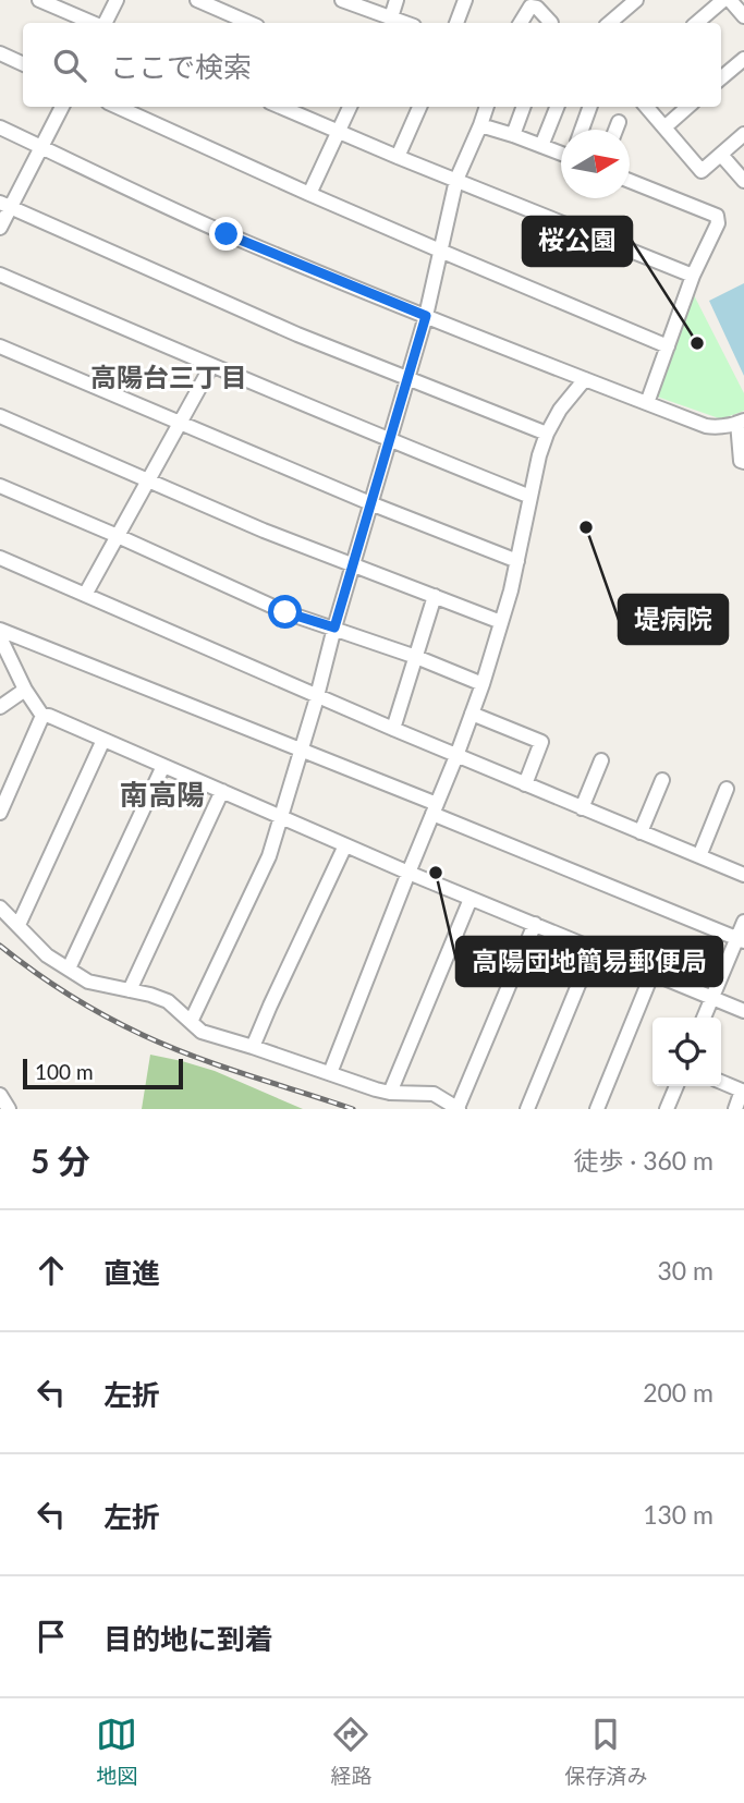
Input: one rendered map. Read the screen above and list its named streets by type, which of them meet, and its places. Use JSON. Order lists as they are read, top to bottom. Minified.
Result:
{"districts":["高陽台三丁目","南高陽"],"places":["桜公園","堤病院","高陽団地簡易郵便局"],"scale_bar":"100 m","north":"right","page":{"search":"ここで検索","scale":"100 m","heading":["5 分","徒歩 · 360 m"],"list":[["直進","30 m"],["左折","200 m"],["左折","130 m"],"目的地に到着"],"nav":["地図","経路","保存済み"]}}
